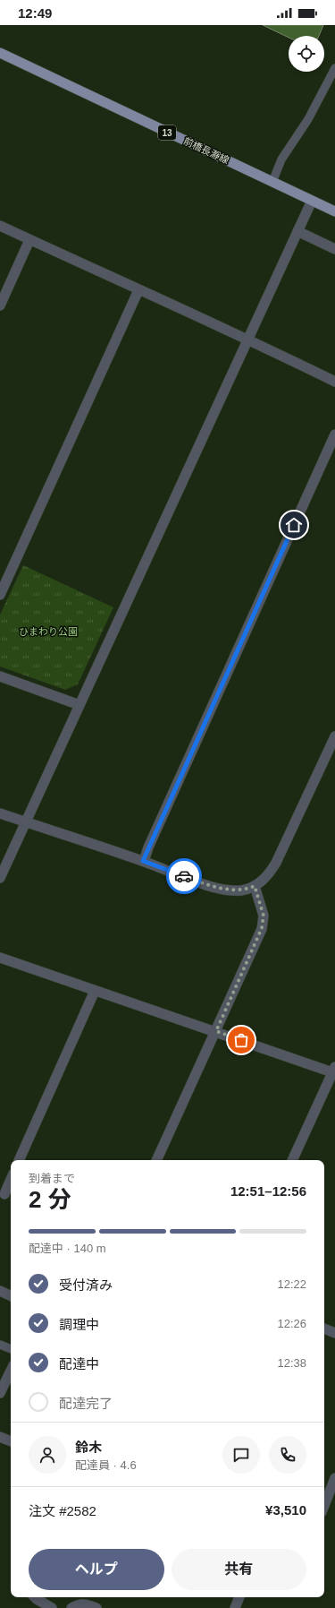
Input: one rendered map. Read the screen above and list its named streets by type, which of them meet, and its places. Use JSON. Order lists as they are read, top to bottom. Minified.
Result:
{"streets":{"main road":["13","前橋長瀞線"]},"parks":["ひまわり公園"],"page":{"status":"12:49","heading":["2 分","到着まで","12:51–12:56"],"panel":["鈴木","配達員 · 4.6","注文 #2582","¥3,510"],"bar":"配達中 · 140 m","list":[["受付済み","12:22"],["調理中","12:26"],["配達中","12:38"],"配達完了"],"buttons":["ヘルプ","共有"]}}
